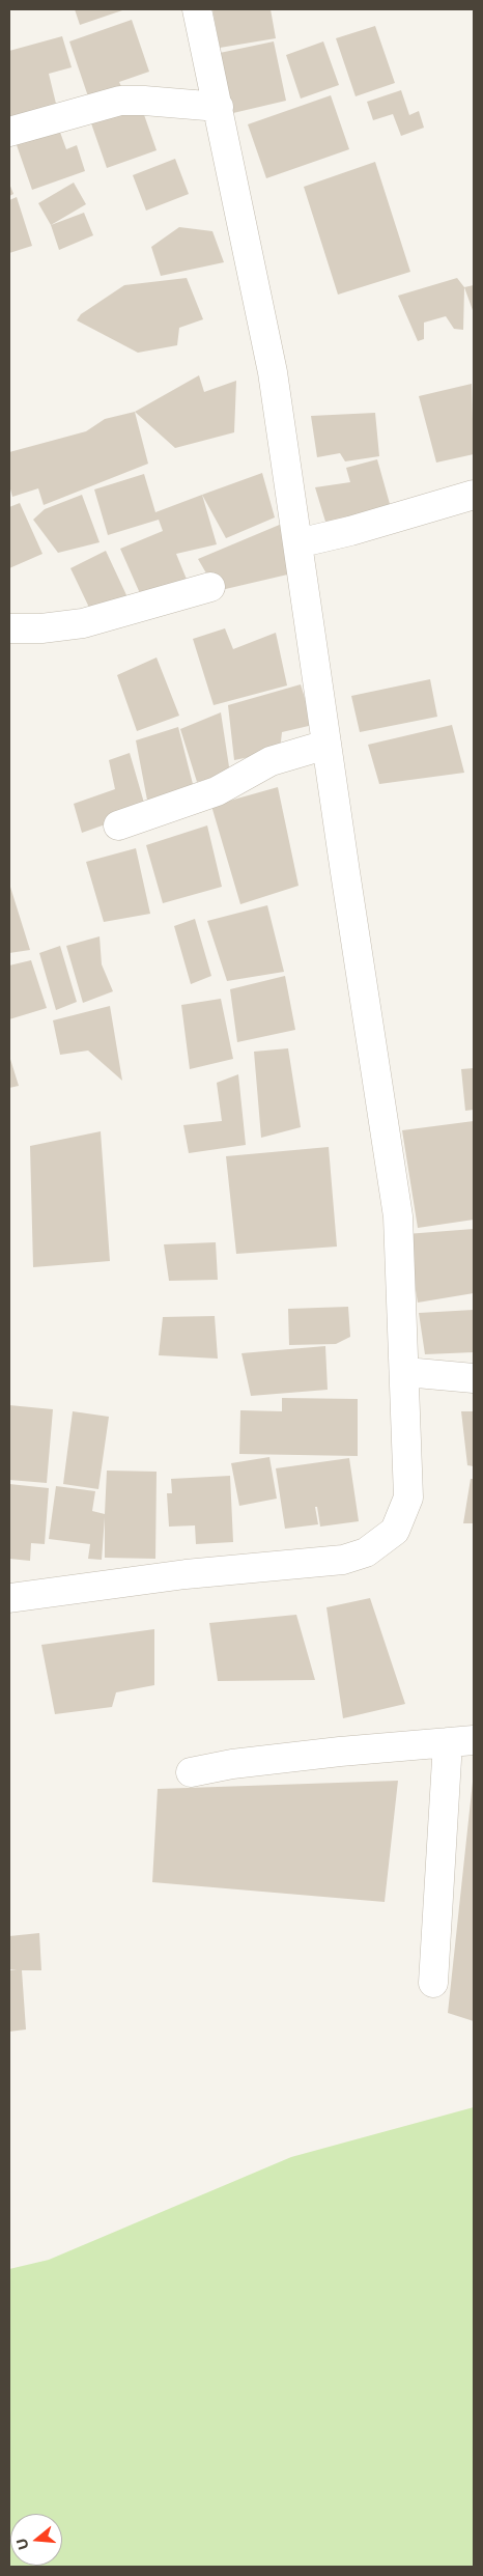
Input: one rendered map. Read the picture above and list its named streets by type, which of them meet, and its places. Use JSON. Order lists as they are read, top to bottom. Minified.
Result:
{"north":"left"}
